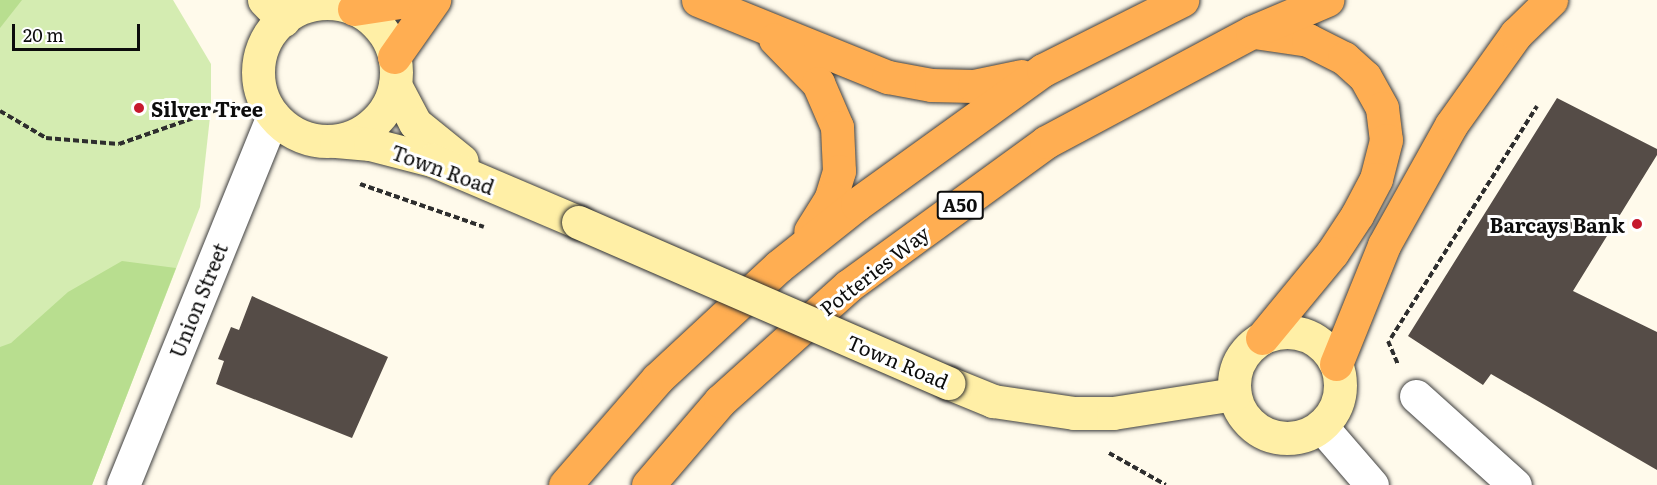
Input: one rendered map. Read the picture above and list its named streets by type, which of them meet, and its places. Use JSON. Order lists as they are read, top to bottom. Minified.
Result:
{"streets":{"highway":["A50","Potteries Way"],"main road":["Town Road"],"street":["Union Street"]},"crossings":[["Town Road","Union Street"]],"places":["Silver Tree","Barcays Bank"],"scale_bar":"20 m"}
